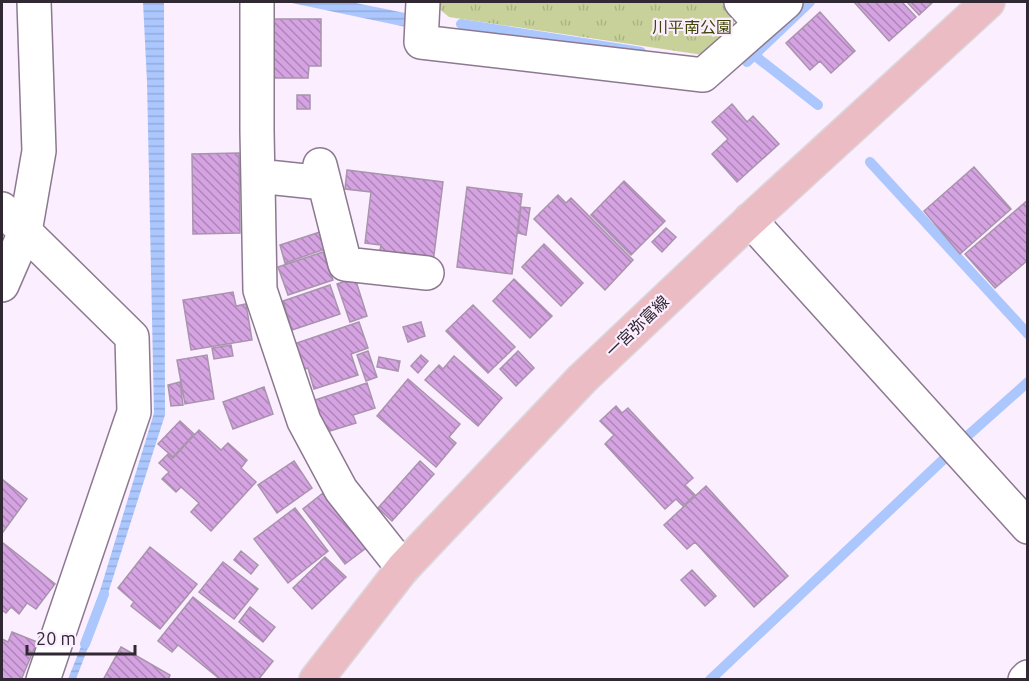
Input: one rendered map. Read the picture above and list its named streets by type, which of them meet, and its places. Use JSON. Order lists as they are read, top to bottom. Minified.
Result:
{"streets":{"main road":["一宮弥富線"]},"parks":["川平南公園"],"scale_bar":"20 m"}
